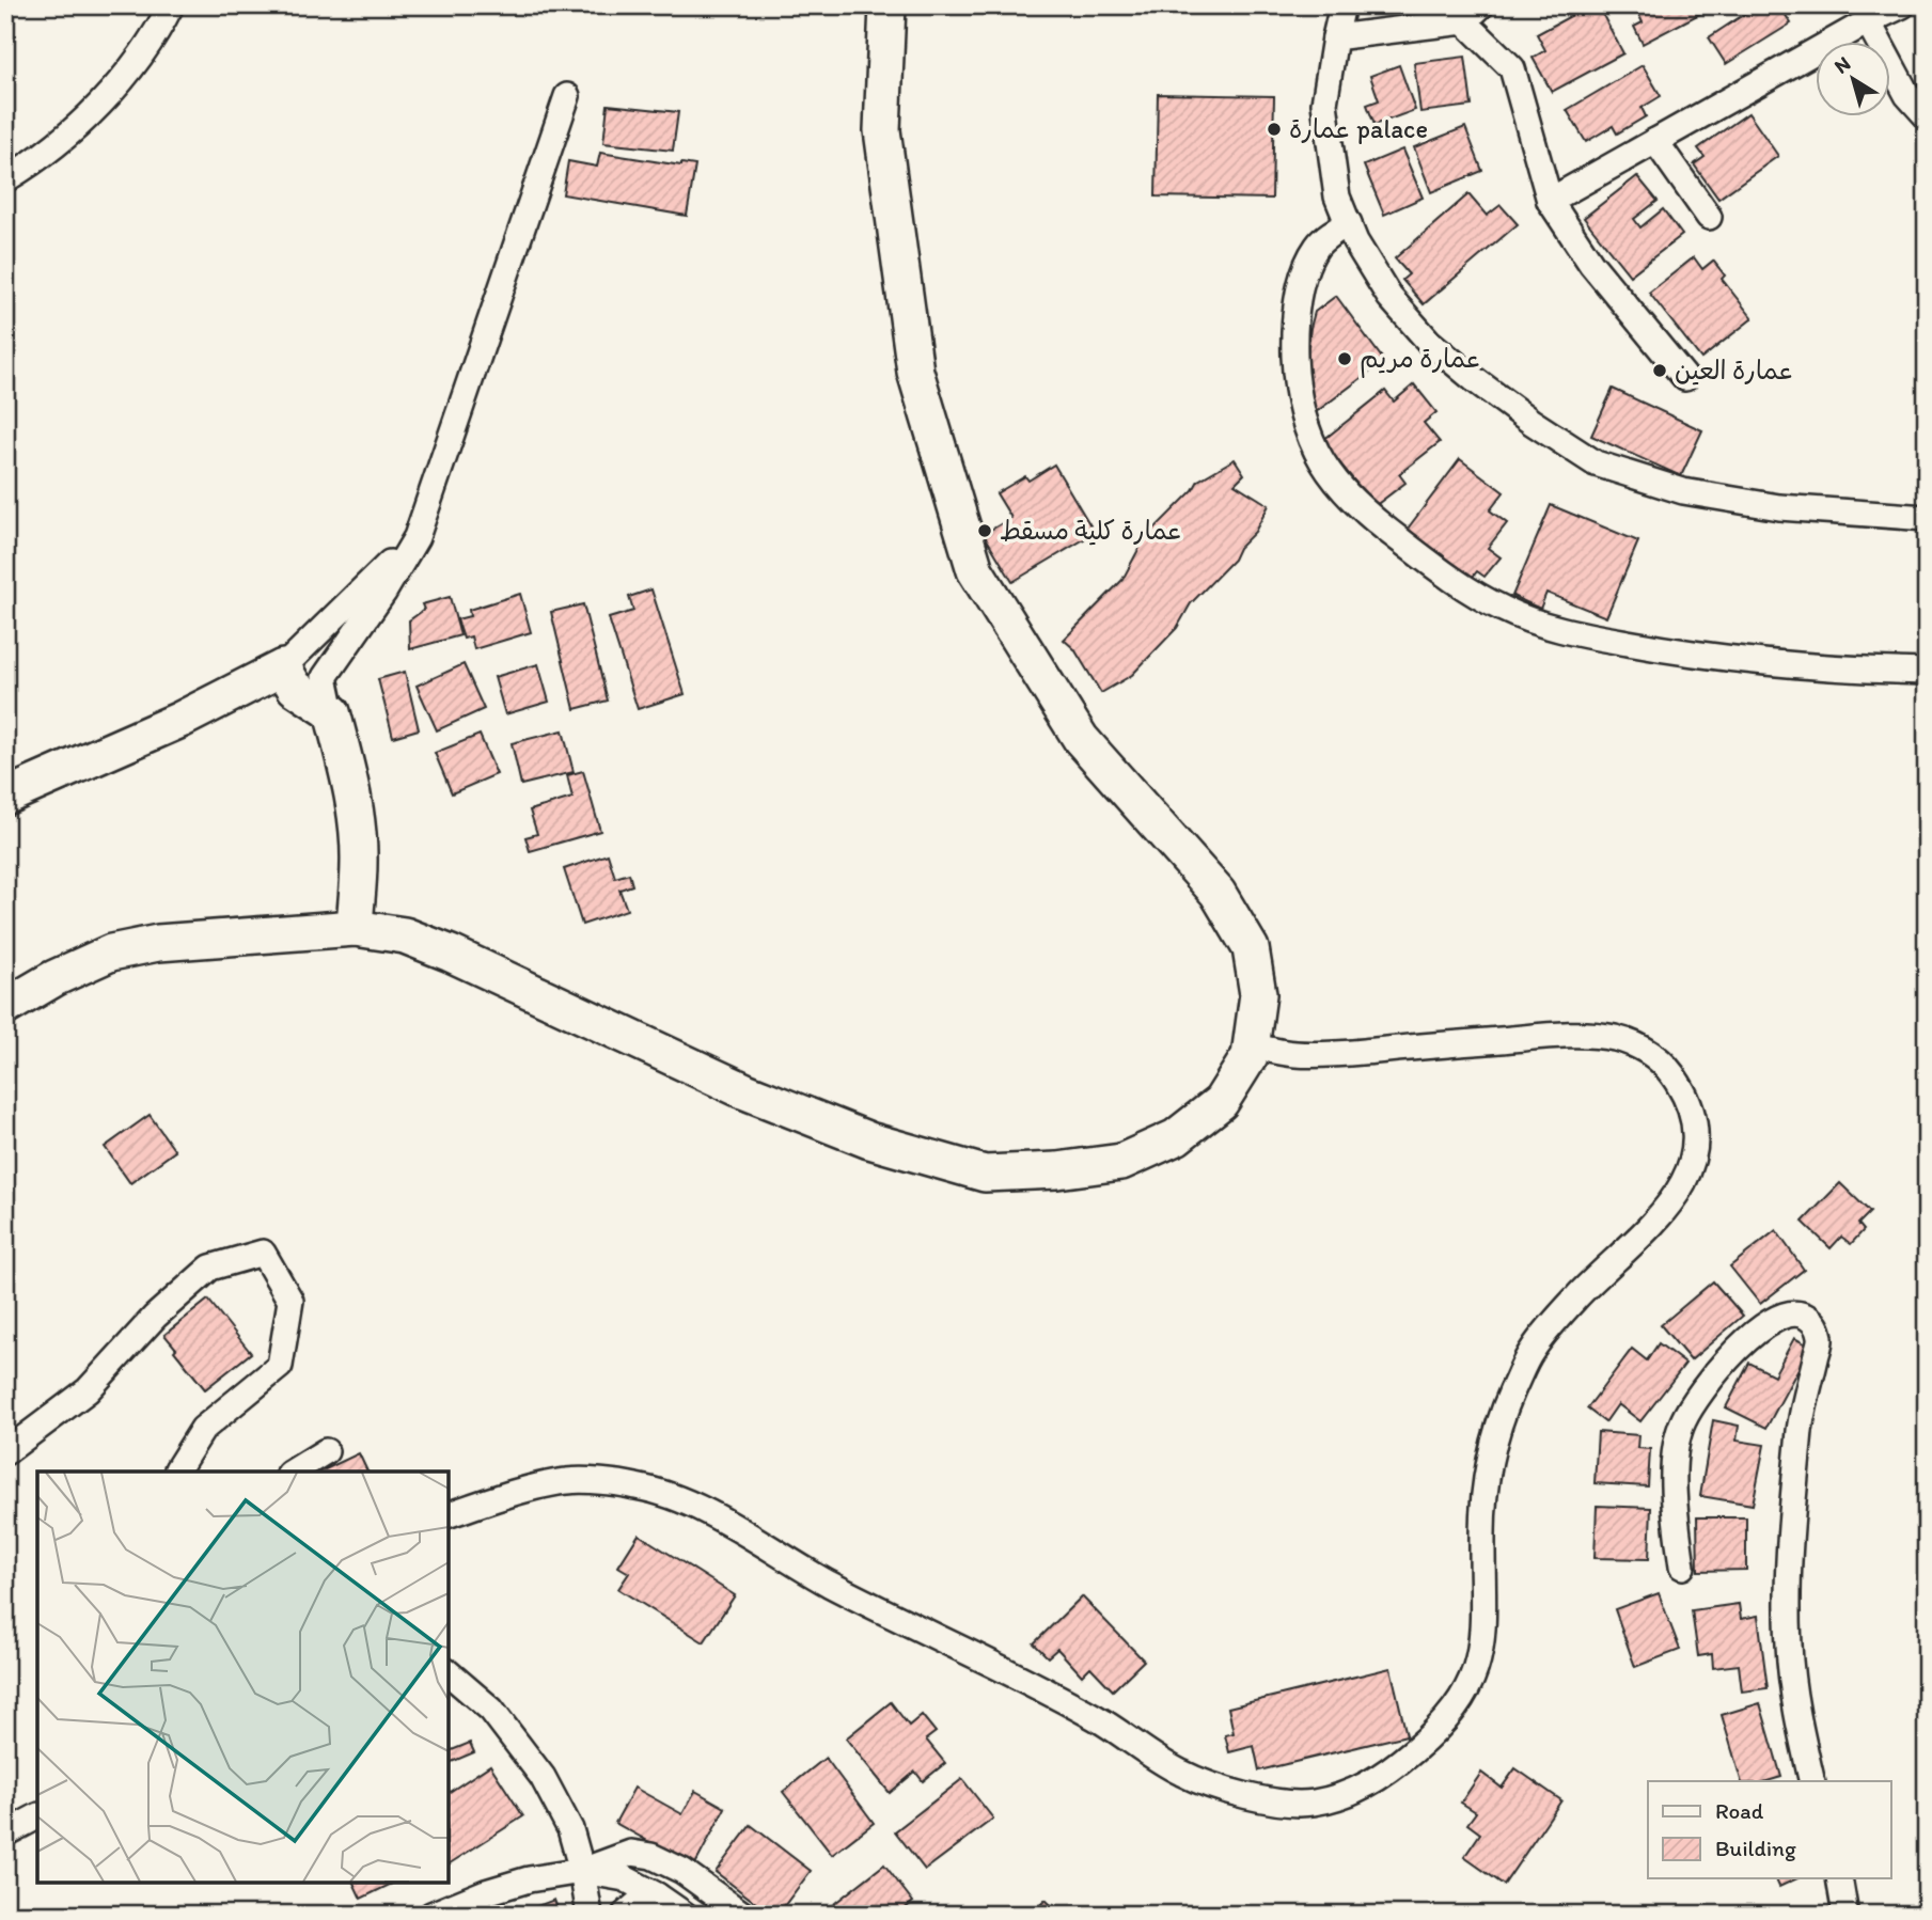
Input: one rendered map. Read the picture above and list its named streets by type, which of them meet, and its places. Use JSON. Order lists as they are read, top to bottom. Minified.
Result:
{"places":["عمارة palace","عمارة مريم","عمارة العين","عمارة كلية مسقط"],"legend":["Road","Building"],"north":"top left"}
